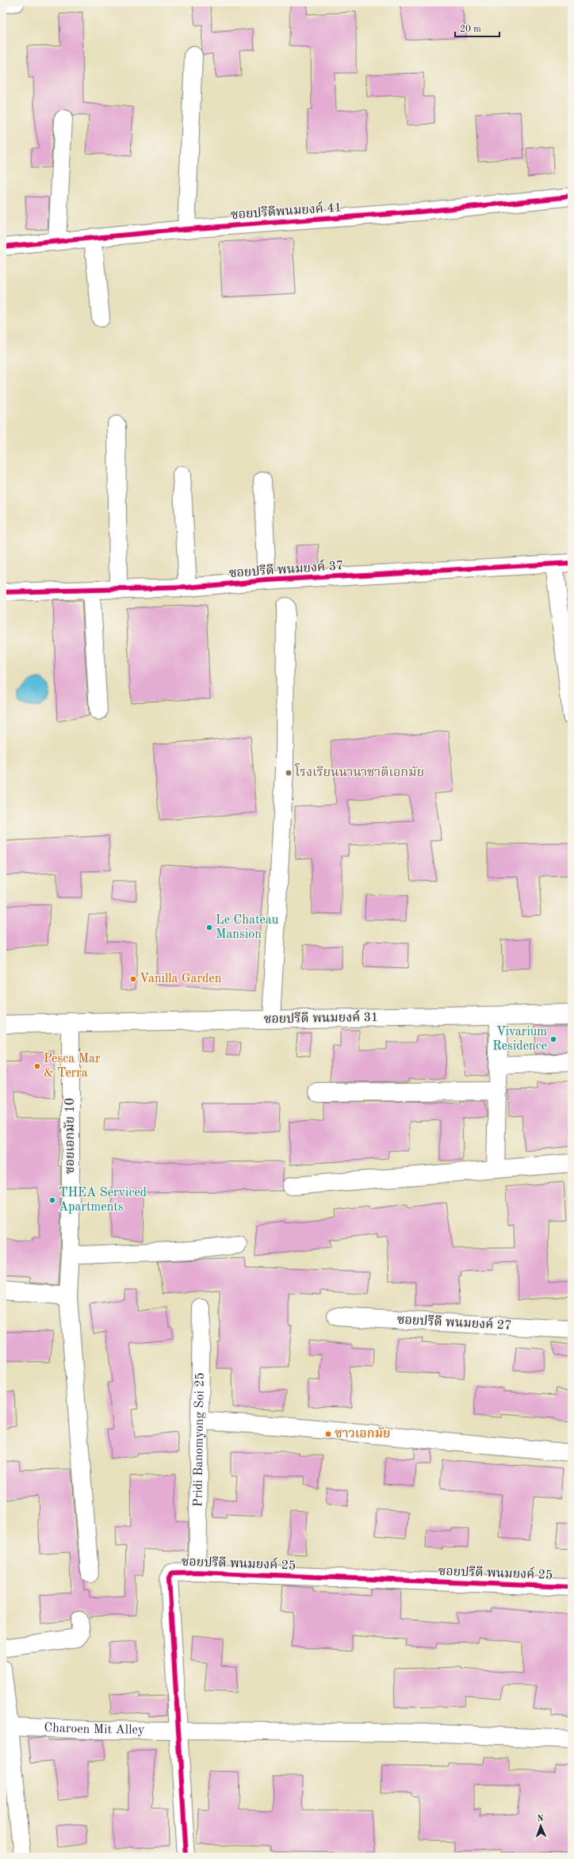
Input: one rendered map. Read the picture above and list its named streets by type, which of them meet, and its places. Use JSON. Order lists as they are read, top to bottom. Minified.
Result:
{"streets":{"street":["ซอยปรีดีพนมยงค์ 41","ซอยปรีดี พนมยงค์ 37","ซอยปรีดี พนมยงค์ 31","ซอยเอกมัย 10","ซอยปรีดี พนมยงค์ 27","Pridi Banomyong Soi 25","ซอยปรีดี พนมยงค์ 25","Charoen Mit Alley"]},"crossings":[["ซอยปรีดี พนมยงค์ 31","ซอยเอกมัย 10"],["Pridi Banomyong Soi 25","ซอยปรีดี พนมยงค์ 25"],["ซอยปรีดี พนมยงค์ 25","Charoen Mit Alley"]],"places":["โรงเรียนนานาชาติเอกมัย","Le Chateau Mansion","Vanilla Garden","Vivarium Residence","Pesca Mar & Terra","THEA Serviced Apartments","ซาวเอกมัย"],"scale_bar":"20 m","north":"top"}
